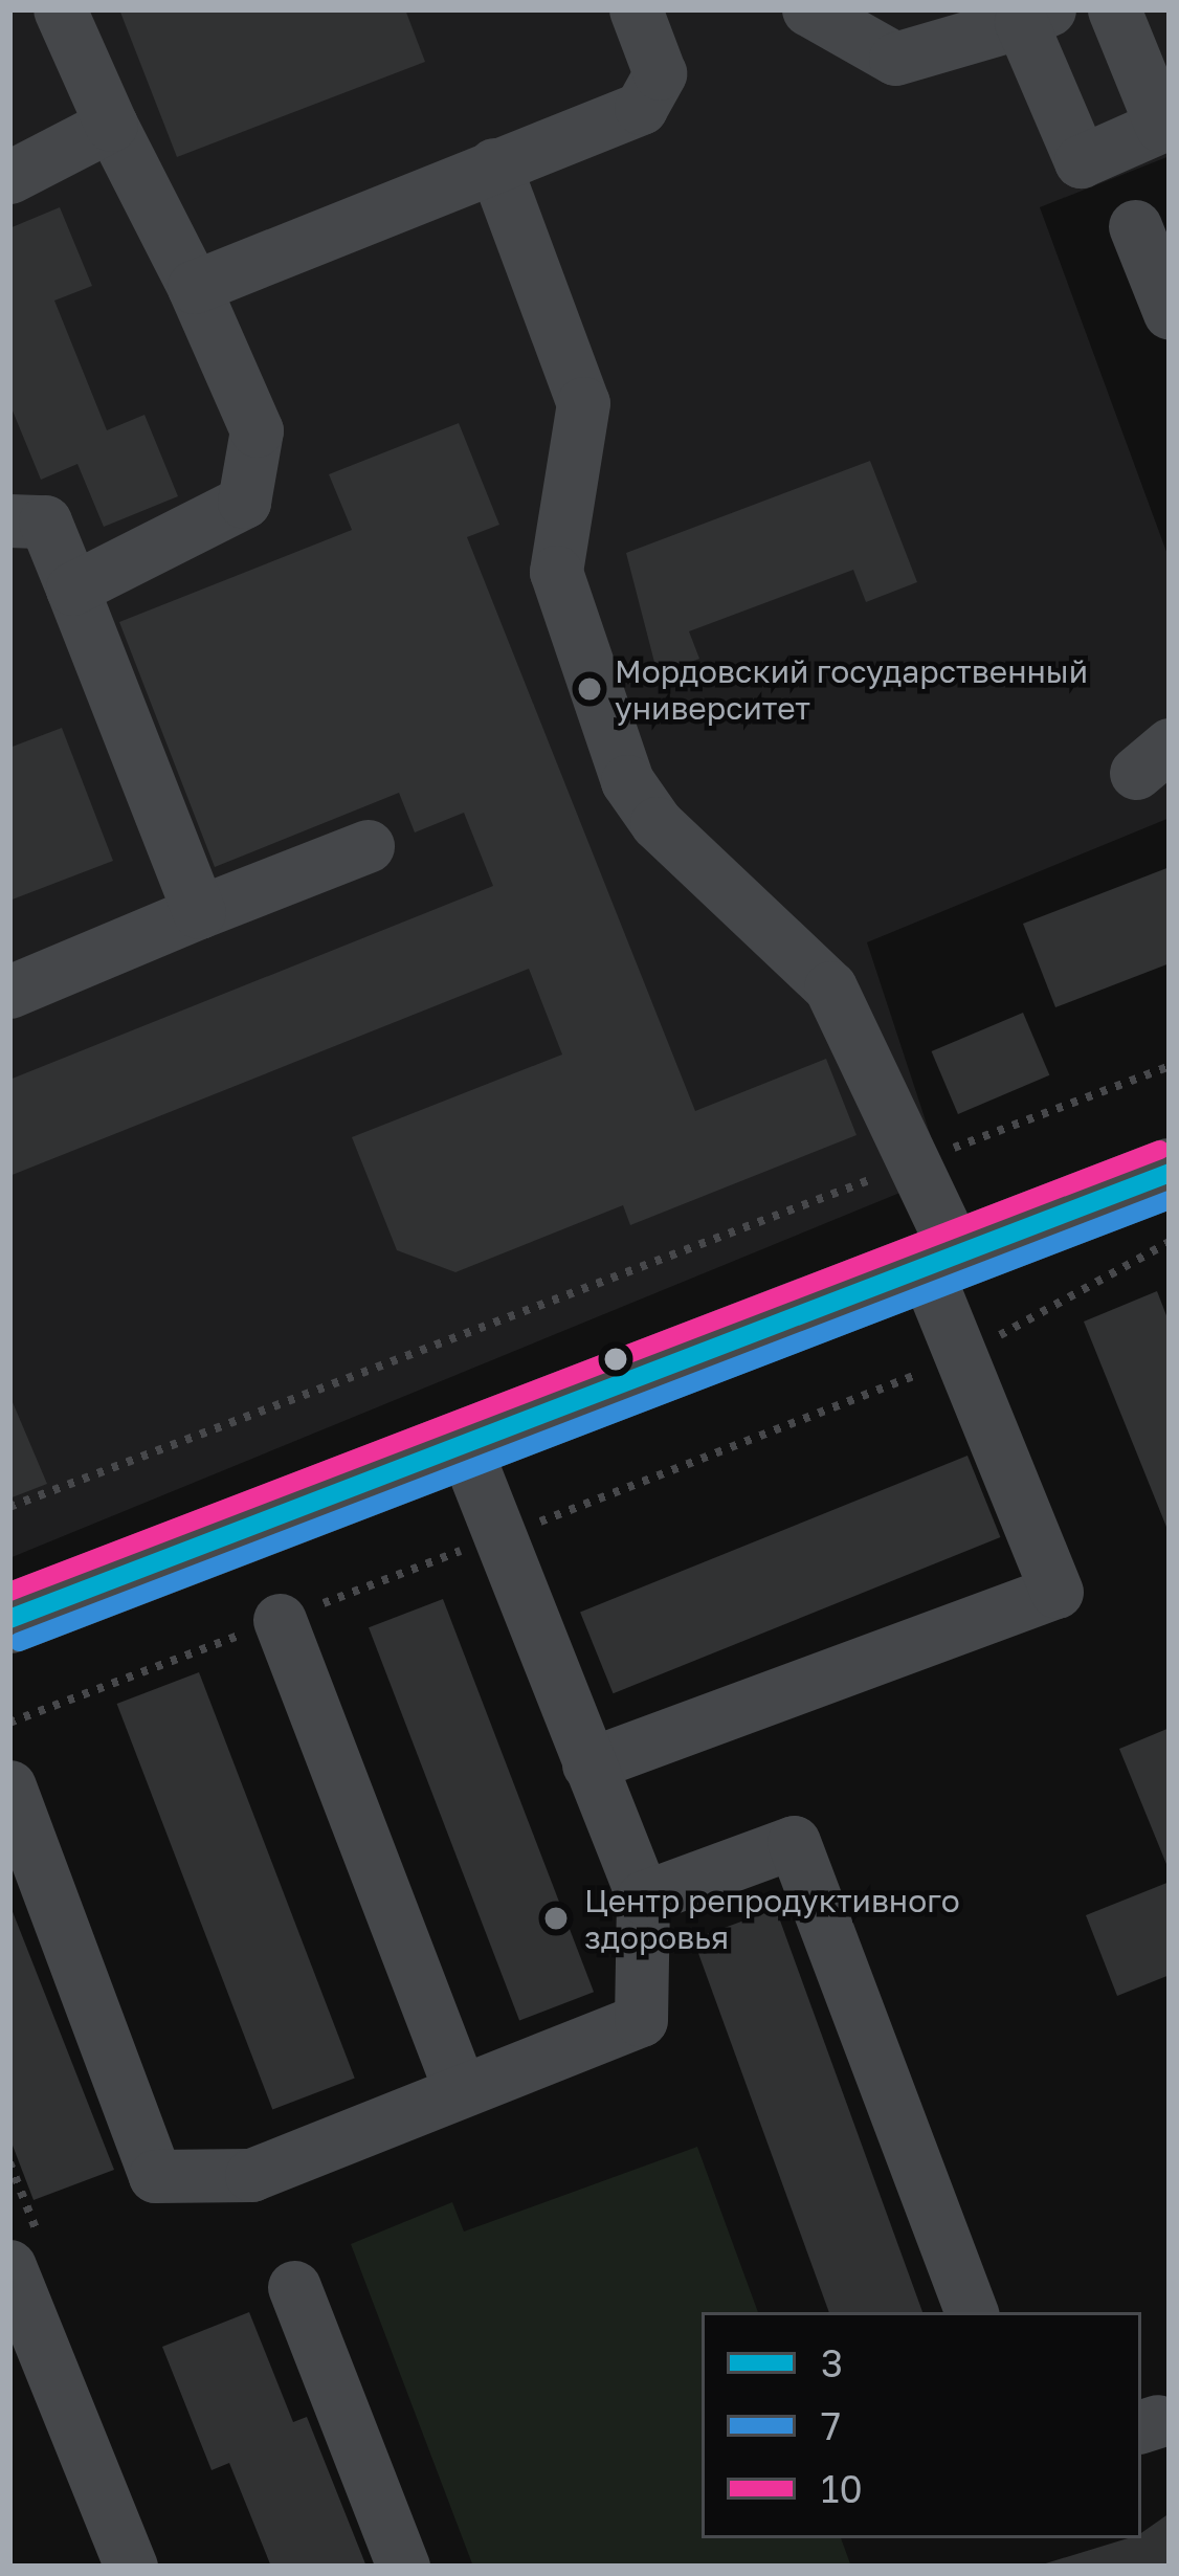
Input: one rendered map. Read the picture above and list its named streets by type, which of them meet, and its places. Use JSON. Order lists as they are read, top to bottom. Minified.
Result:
{"places":["Мордовский государственный университет","Центр репродуктивного здоровья"],"lines":["transit line 10","transit line 3","transit line 7"],"legend":["3","7","10"]}
